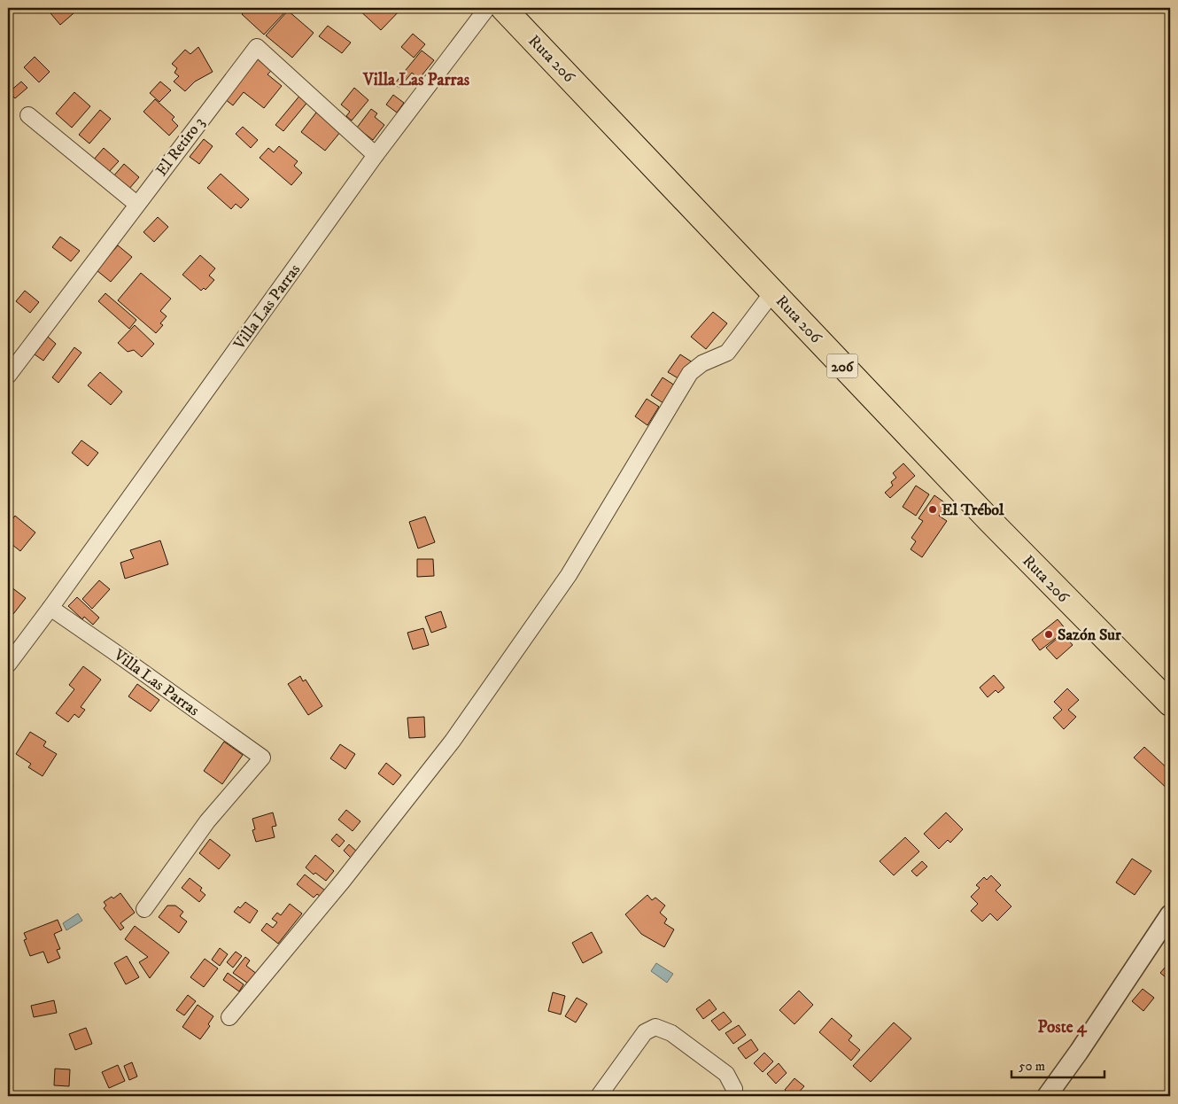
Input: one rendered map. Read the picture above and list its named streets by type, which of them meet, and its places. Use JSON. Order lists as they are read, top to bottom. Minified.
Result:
{"streets":{"highway":["Ruta 206","206"],"street":["El Retiro 3","Villa Las Parras"]},"crossings":[["El Retiro 3","Villa Las Parras"]],"districts":["Villa Las Parras","Poste 4"],"places":["El Trébol","Sazón Sur"],"scale_bar":"50 m"}
